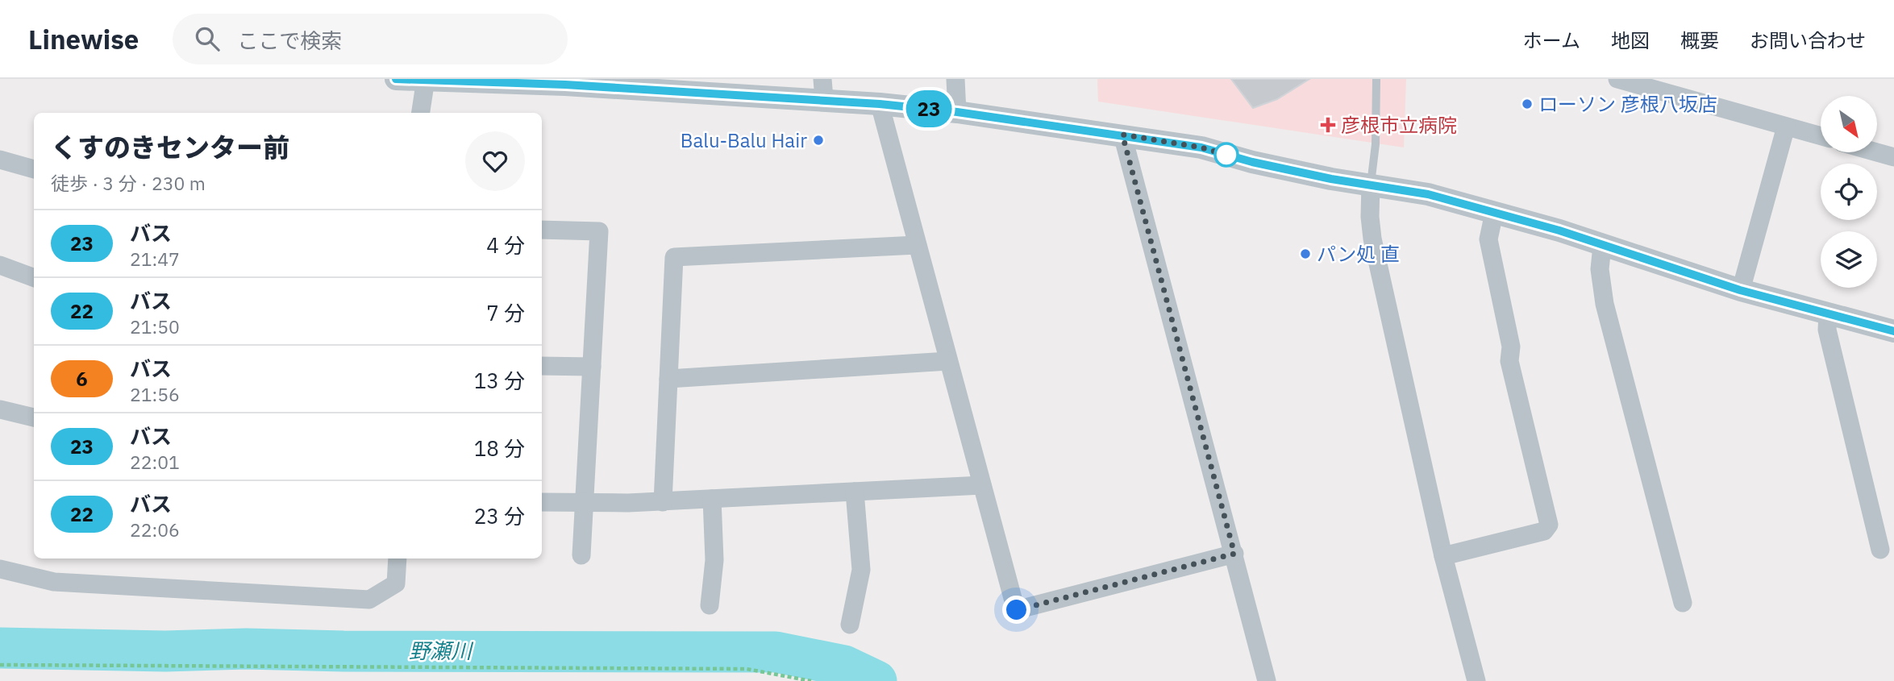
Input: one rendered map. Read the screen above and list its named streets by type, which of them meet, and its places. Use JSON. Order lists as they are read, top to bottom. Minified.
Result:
{"water":["野瀬川"],"places":{"other":["ローソン 彦根八坂店","Balu-Balu Hair","パン処 直"],"health":["彦根市立病院"]},"lines":["bus line 23"],"north":"bottom right","page":{"header":"Linewise","search":"ここで検索","nav":["ホーム","地図","概要","お問い合わせ"],"on_map":"23","heading":["くすのきセンター前","徒歩 · 3 分 · 230 m"],"list":[{"mark":"23","name":"バス","note":"21:47","value":"4 分"},{"mark":"22","name":"バス","note":"21:50","value":"7 分"},{"mark":"6","name":"バス","note":"21:56","value":"13 分"},{"mark":"23","name":"バス","note":"22:01","value":"18 分"},{"mark":"22","name":"バス","note":"22:06","value":"23 分"}]}}
